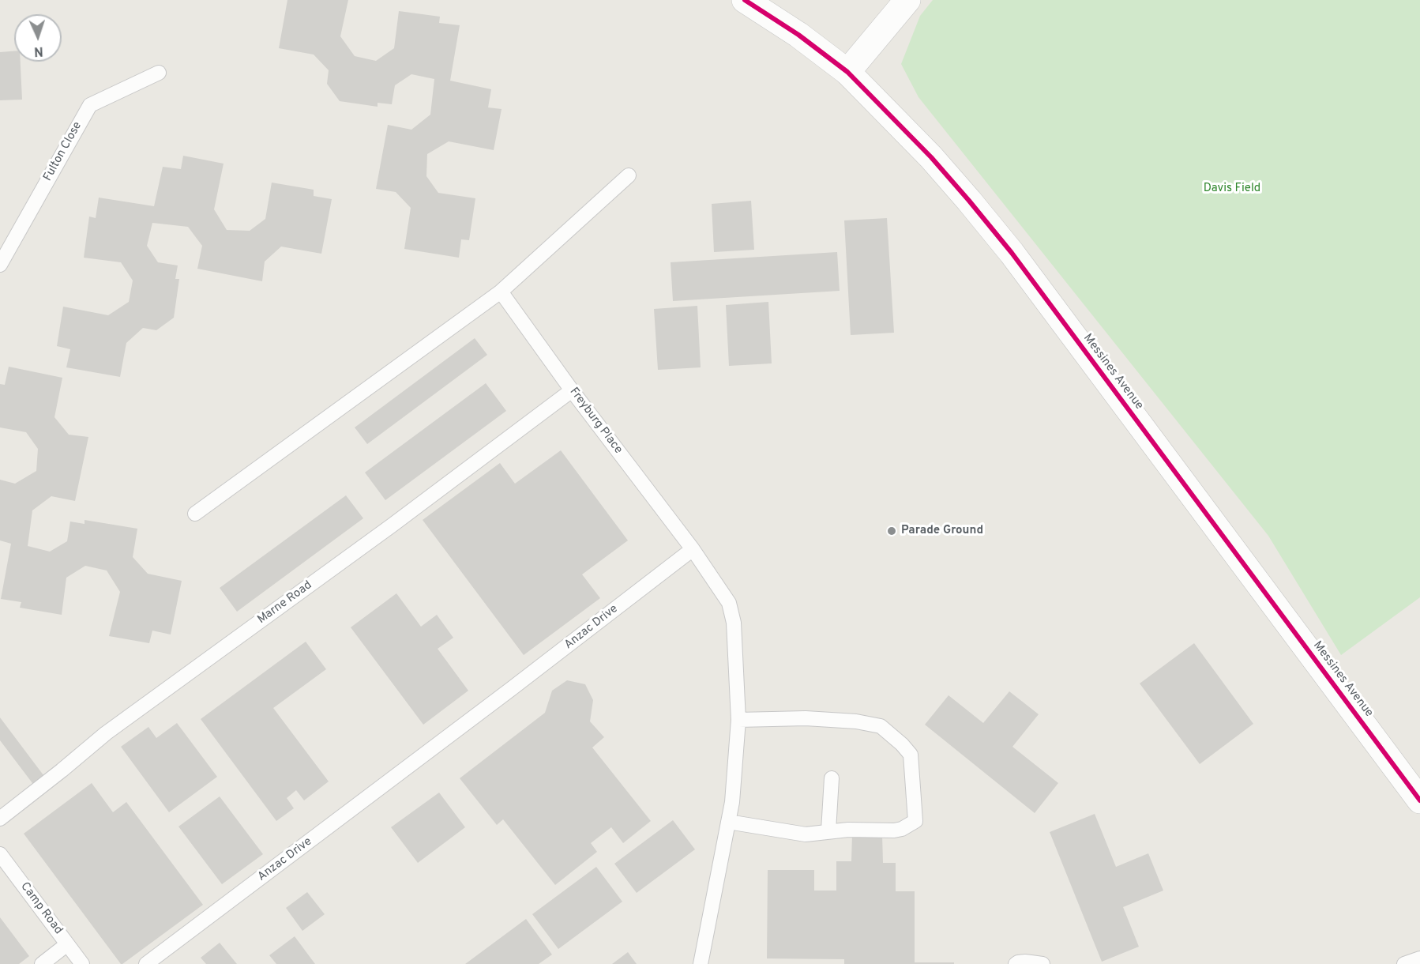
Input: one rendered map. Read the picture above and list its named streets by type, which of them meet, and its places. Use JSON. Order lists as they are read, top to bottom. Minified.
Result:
{"streets":{"street":["Messines Avenue"],"lane":["Fulton Close","Freyburg Place","Marne Road","Anzac Drive","Camp Road"]},"crossings":[["Freyburg Place","Marne Road"],["Freyburg Place","Anzac Drive"]],"parks":["Davis Field"],"places":["Parade Ground"],"north":"bottom"}
